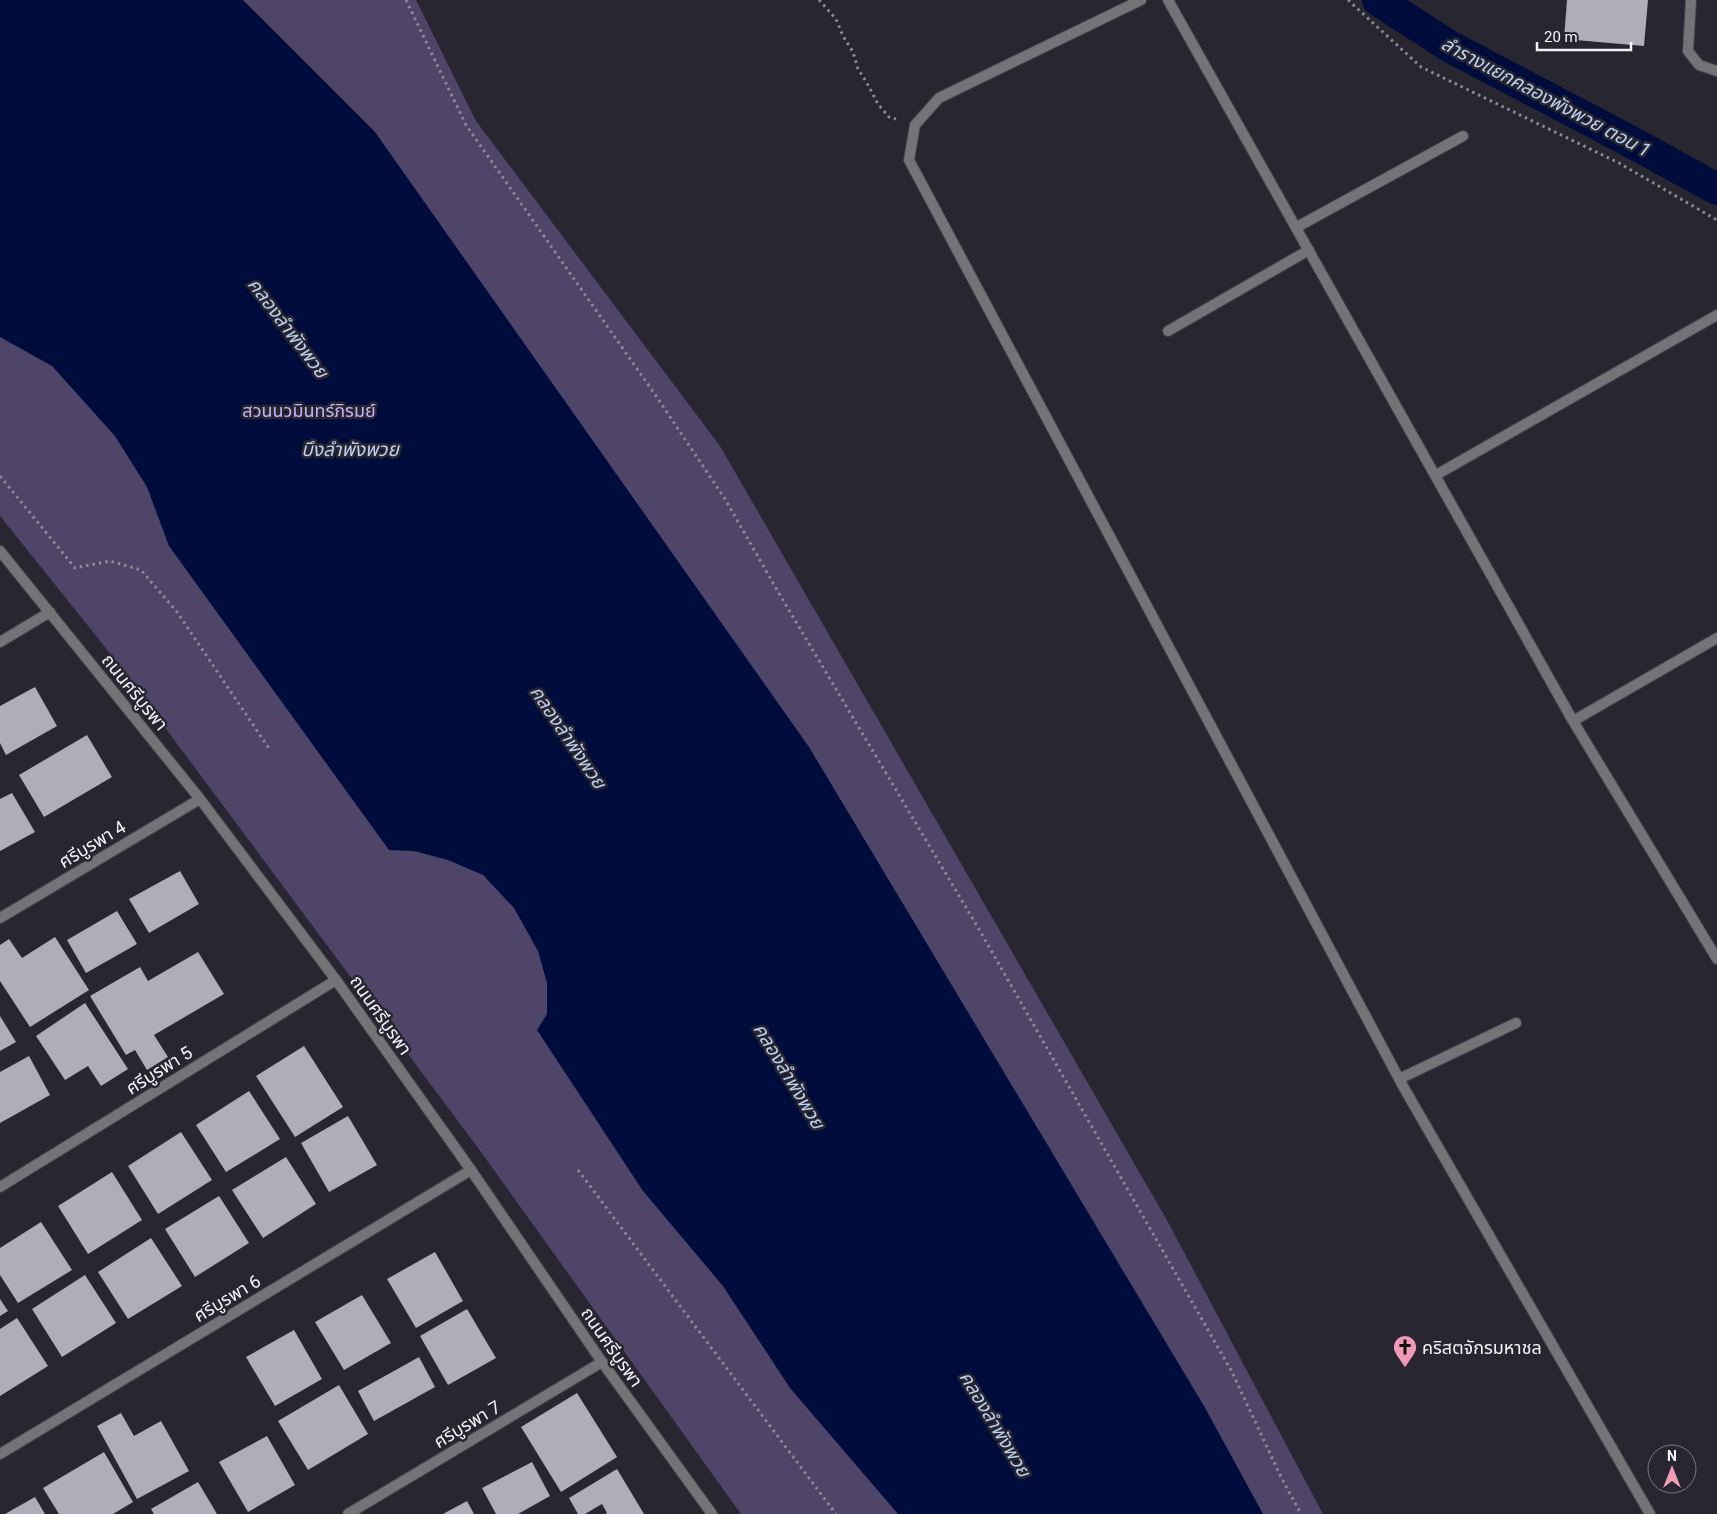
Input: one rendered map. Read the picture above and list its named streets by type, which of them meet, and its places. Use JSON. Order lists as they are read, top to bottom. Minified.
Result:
{"streets":{"street":["ถนนศรีบูรพา","ศรีบูรพา 4","ศรีบูรพา 5","ศรีบูรพา 6","ศรีบูรพา 7"]},"crossings":[["ถนนศรีบูรพา","ศรีบูรพา 4"],["ถนนศรีบูรพา","ศรีบูรพา 5"],["ถนนศรีบูรพา","ศรีบูรพา 6"],["ถนนศรีบูรพา","ศรีบูรพา 7"]],"water":["ลำรางแยกคลองพังพวย ตอน 1","คลองลำพังพวย","บึงลำพังพวย"],"parks":["สวนนวมินทร์ภิรมย์"],"places":{"church":["คริสตจักรมหาชล"]},"scale_bar":"20 m","north":"top"}
